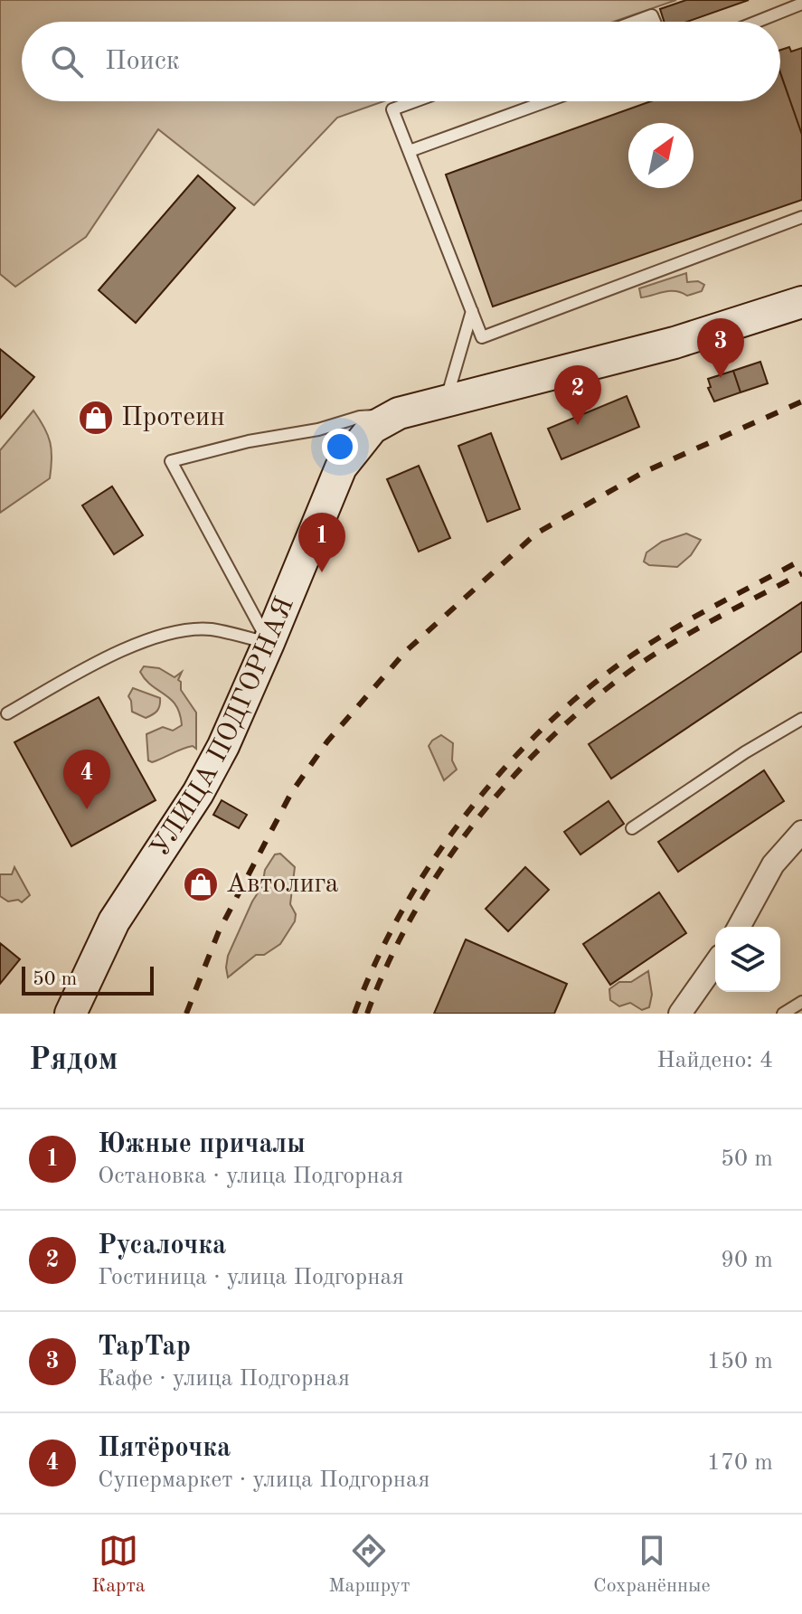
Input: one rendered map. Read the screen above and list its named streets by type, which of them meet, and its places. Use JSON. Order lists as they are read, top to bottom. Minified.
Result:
{"streets":{"main road":["УЛИЦА ПОДГОРНАЯ"]},"places":{"shop":["Протеин","Автолига"]},"scale_bar":"50 m","north":"top right","page":{"search":"Поиск","pins":["3","2","1","4"],"scale":"50 m","heading":["Рядом","Найдено: 4"],"list":[{"mark":"1","name":"Южные причалы","note":"Остановка · улица Подгорная","value":"50 m"},{"mark":"2","name":"Русалочка","note":"Гостиница · улица Подгорная","value":"90 m"},{"mark":"3","name":"ТарТар","note":"Кафе · улица Подгорная","value":"150 m"},{"mark":"4","name":"Пятёрочка","note":"Супермаркет · улица Подгорная","value":"170 m"}],"nav":["Карта","Маршрут","Сохранённые"]}}
